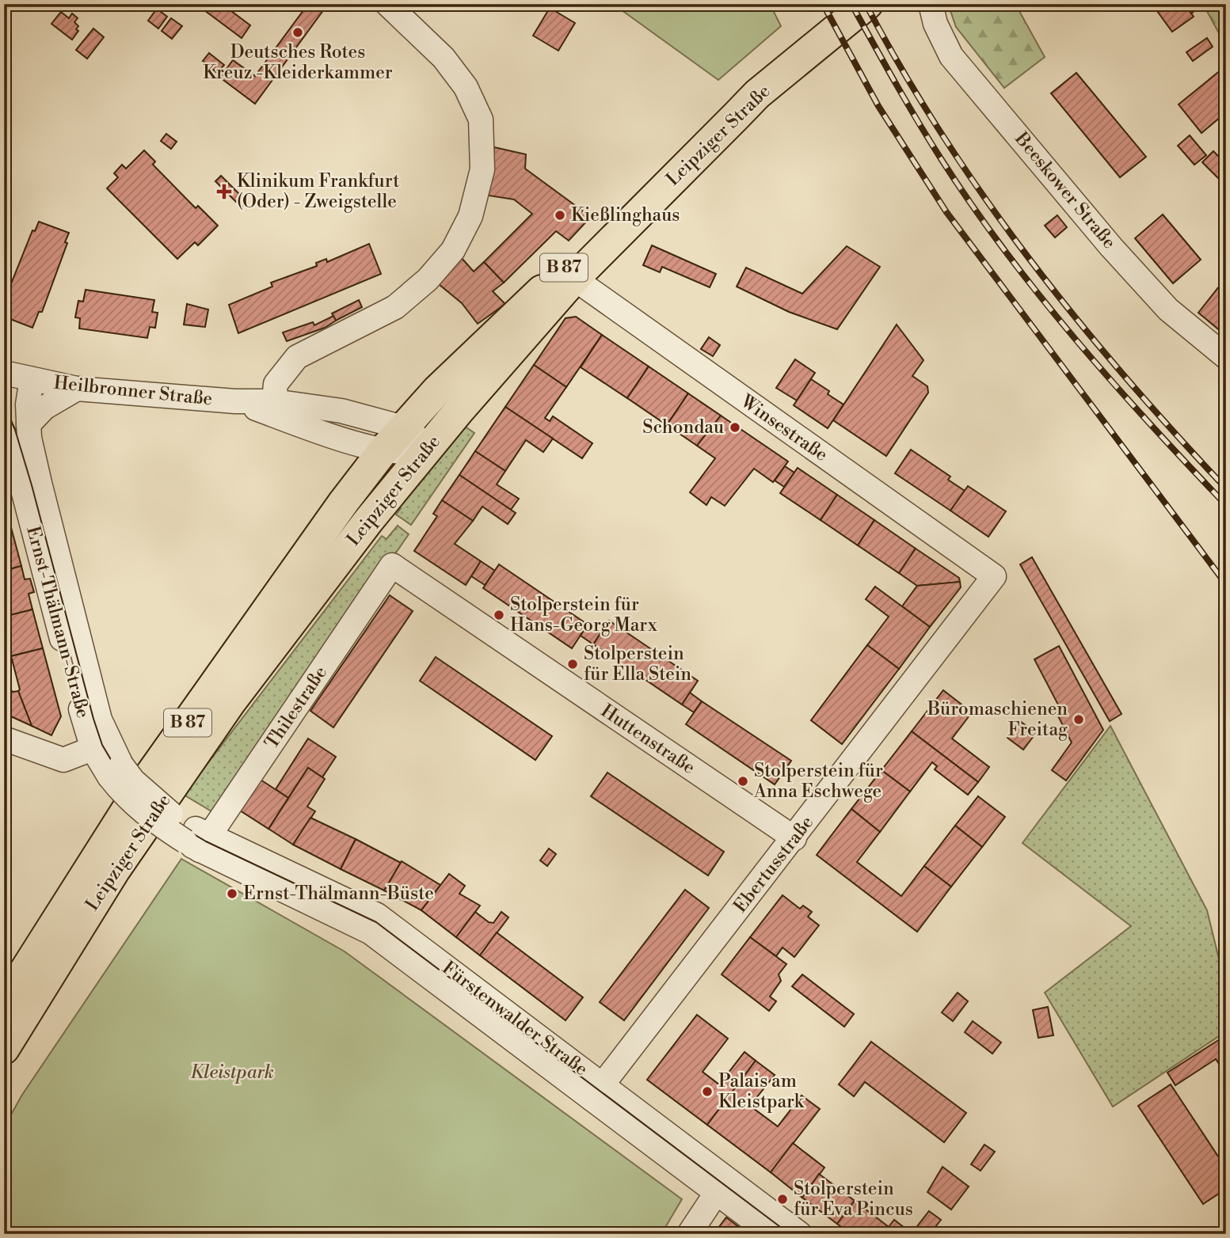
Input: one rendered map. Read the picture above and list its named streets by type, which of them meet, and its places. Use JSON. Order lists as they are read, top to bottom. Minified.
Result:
{"streets":{"main road":["Leipziger Straße","B 87"],"street":["Beeskower Straße","Heilbronner Straße","Winsestraße","Ernst-Thälmann-Straße","Thilestraße","Huttenstraße","Ebertusstraße","Fürstenwalder Straße"]},"crossings":[["Leipziger Straße","Heilbronner Straße"],["Leipziger Straße","Winsestraße"],["Heilbronner Straße","Ernst-Thälmann-Straße"],["Winsestraße","Ebertusstraße"],["Ernst-Thälmann-Straße","Fürstenwalder Straße"],["Thilestraße","Huttenstraße"],["Thilestraße","Fürstenwalder Straße"],["Huttenstraße","Ebertusstraße"],["Ebertusstraße","Fürstenwalder Straße"]],"parks":["Kleistpark"],"places":{"other":["Deutsches Rotes Kreuz -Kleiderkammer","Kießlinghaus","Schondau","Stolperstein für Hans-Georg Marx","Stolperstein für Ella Stein","Büromaschienen Freitag","Stolperstein für Anna Eschwege","Ernst-Thälmann-Büste","Palais am Kleistpark","Stolperstein für Eva Pincus"],"health":["Klinikum Frankfurt (Oder) - Zweigstelle"]}}
